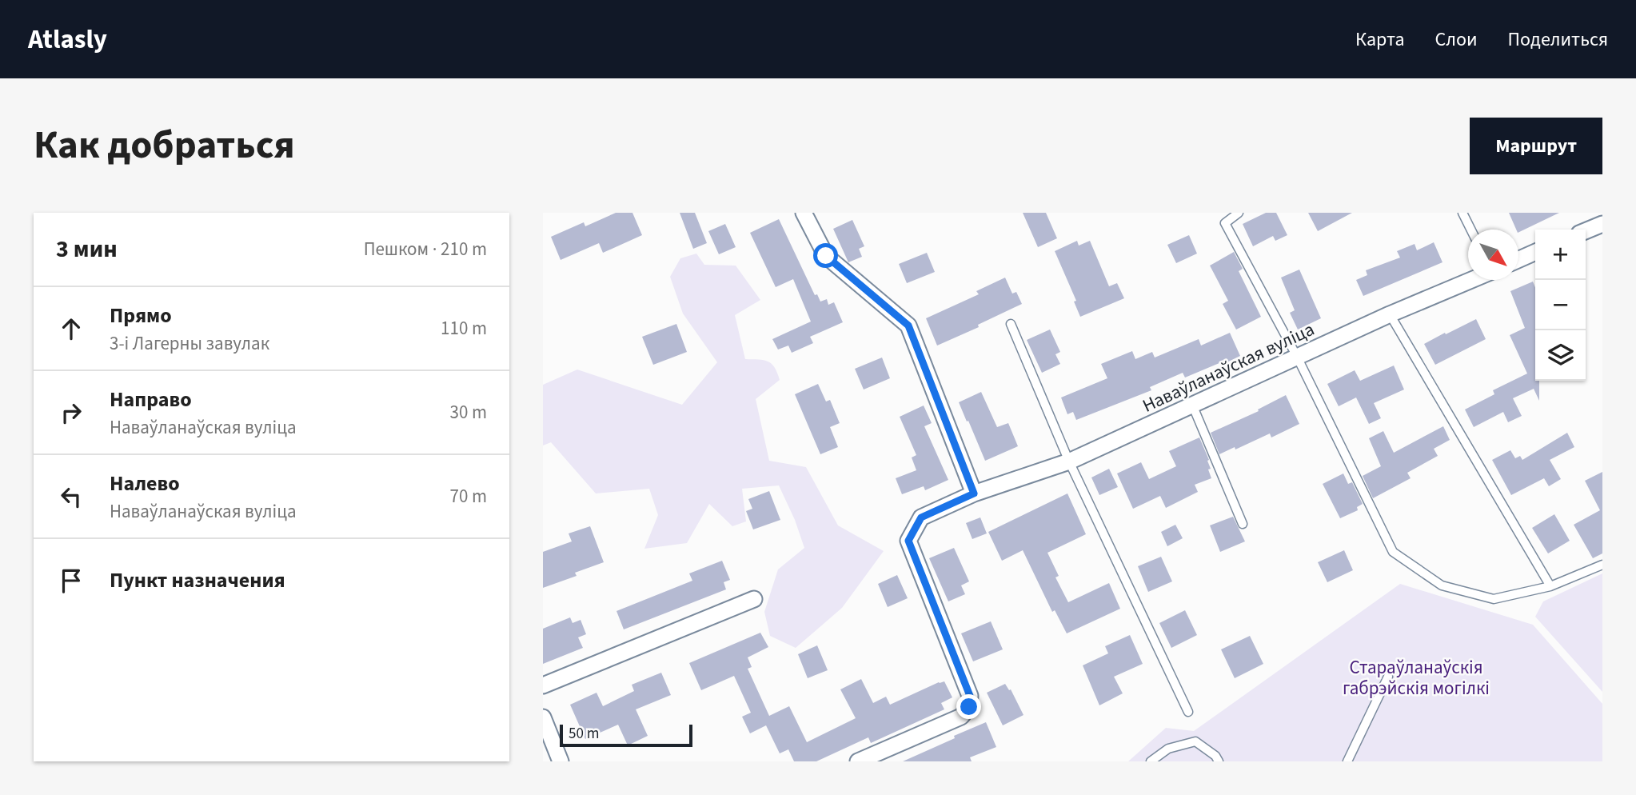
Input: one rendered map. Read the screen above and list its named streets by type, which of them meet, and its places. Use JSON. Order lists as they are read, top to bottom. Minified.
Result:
{"streets":{"street":["Наваўланаўская вуліца"]},"parks":["Стараўланаўскія габрэйскія могілкі"],"scale_bar":"50 m","north":"bottom right","page":{"header":"Atlasly","nav":["Карта","Слои","Поделиться"],"title":"Как добраться","buttons":"Маршрут","heading":["3 мин","Пешком · 210 m"],"map_buttons":["+","−"],"list":[["Прямо","3-і Лагерны завулак","110 m"],["Направо","Наваўланаўская вуліца","30 m"],["Налево","Наваўланаўская вуліца","70 m"],"Пункт назначения"],"scale":"50 m"}}
